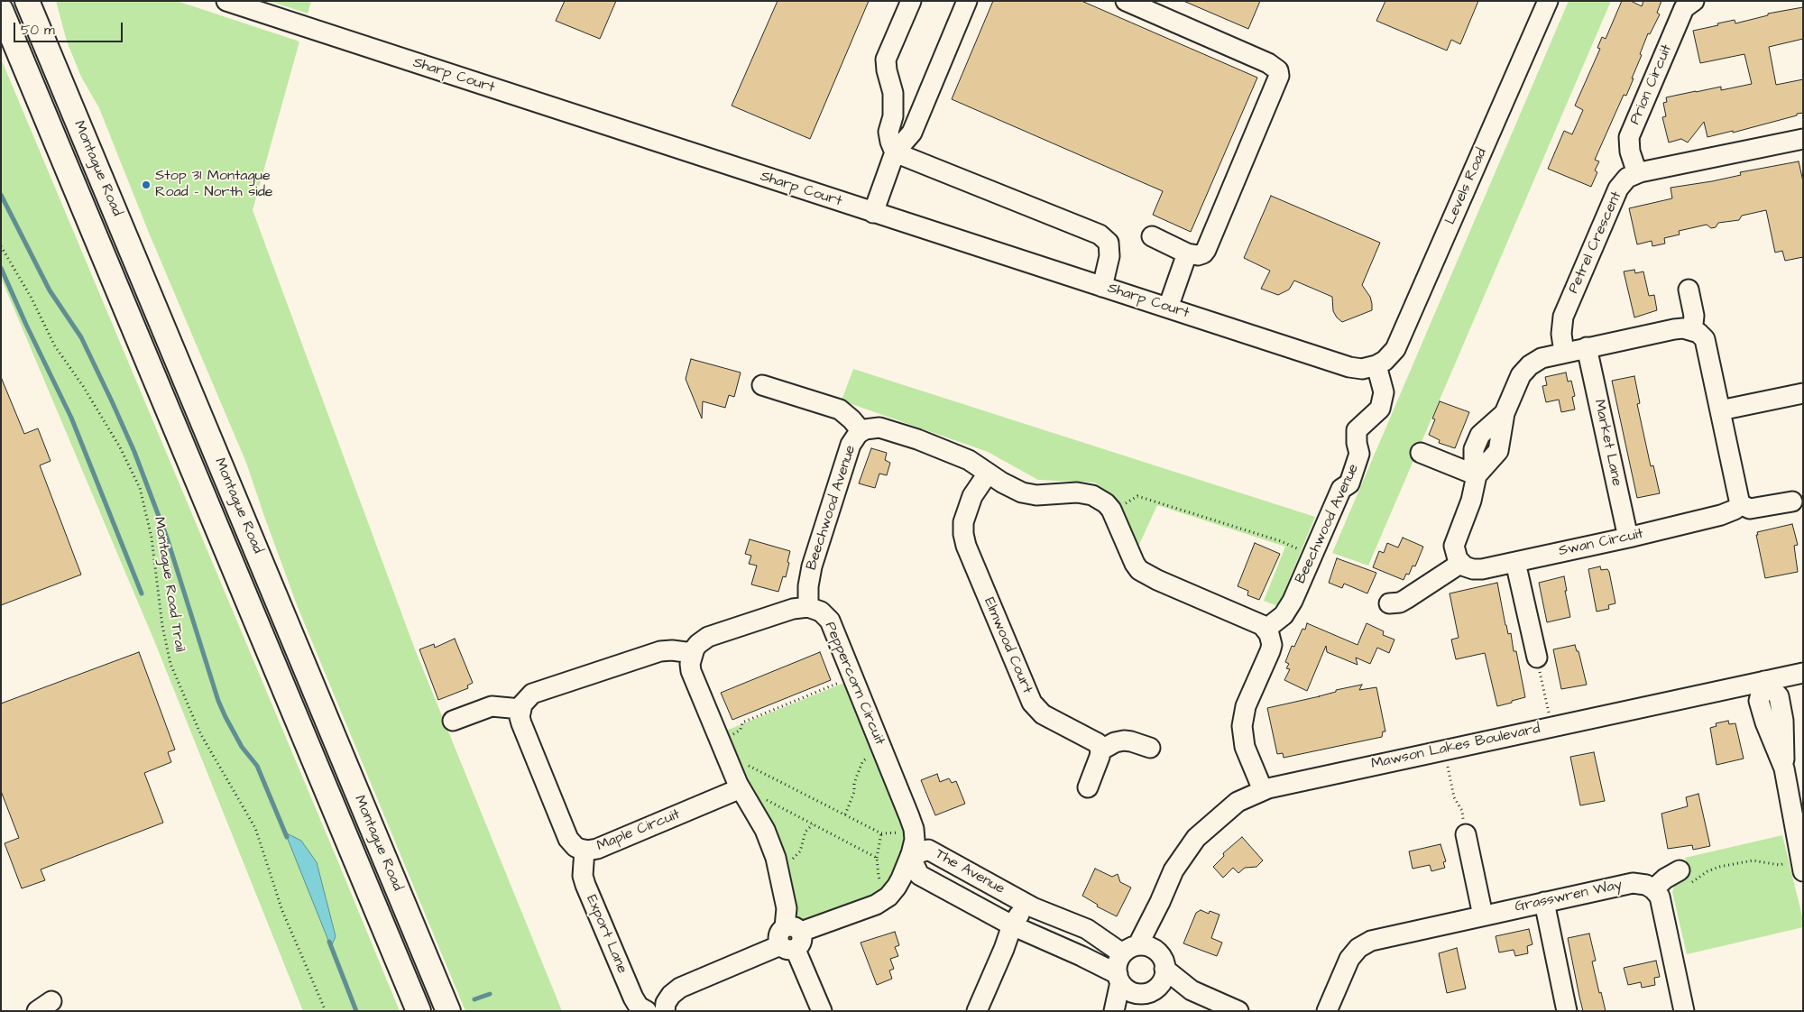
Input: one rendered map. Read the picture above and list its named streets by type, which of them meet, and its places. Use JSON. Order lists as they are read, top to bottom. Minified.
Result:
{"streets":{"main road":["Montague Road"],"street":["Sharp Court","Prion Circuit","Levels Road","Petrel Crescent","Market Lane","Beechwood Avenue","Swan Circuit","Elmwood Court","Peppercorn Circuit","Mawson Lakes Boulevard","Maple Circuit","The Avenue","Grasswren Way","Export Lane"],"path":["Montague Road Trail"]},"crossings":[["Sharp Court","Levels Road"],["Sharp Court","Beechwood Avenue"],["Prion Circuit","Petrel Crescent"],["Levels Road","Beechwood Avenue"],["Market Lane","Swan Circuit"],["Beechwood Avenue","Elmwood Court"],["Beechwood Avenue","Peppercorn Circuit"],["Peppercorn Circuit","The Avenue"],["Mawson Lakes Boulevard","The Avenue"],["Maple Circuit","Export Lane"]],"places":["Stop 31 Montague Road - North side"],"scale_bar":"50 m"}
